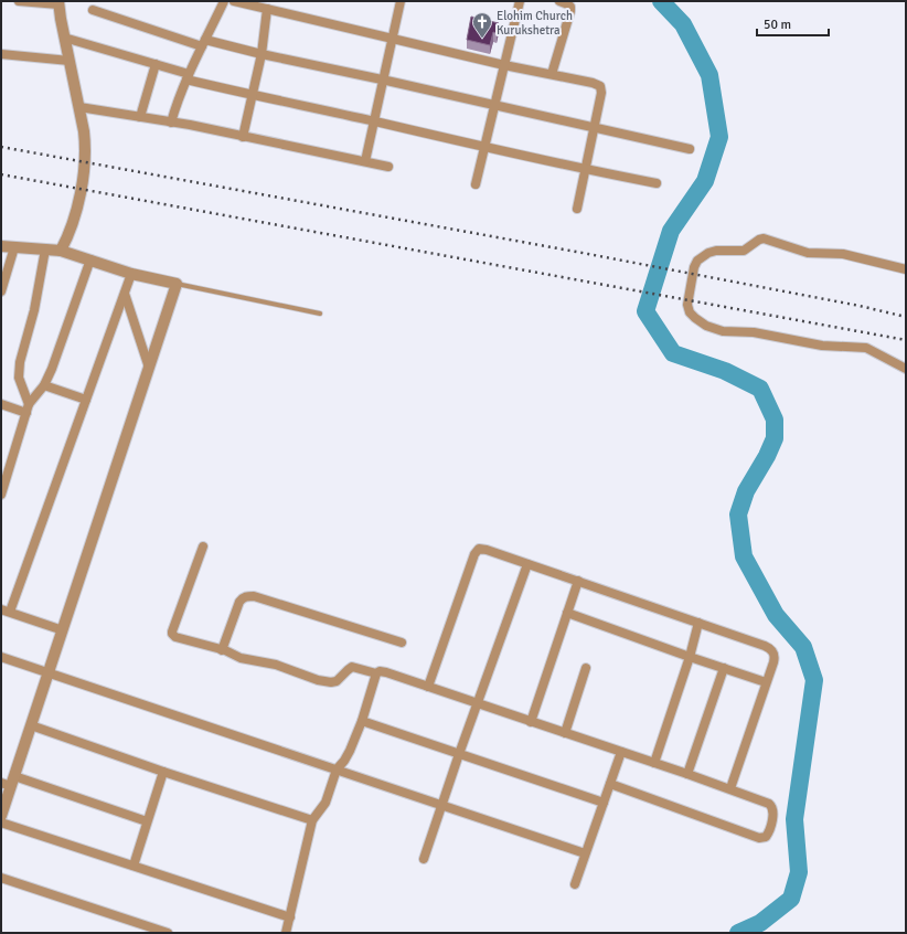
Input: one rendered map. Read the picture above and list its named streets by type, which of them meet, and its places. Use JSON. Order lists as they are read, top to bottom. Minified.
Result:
{"places":{"church":["Elohim Church Kurukshetra"]},"scale_bar":"50 m"}
